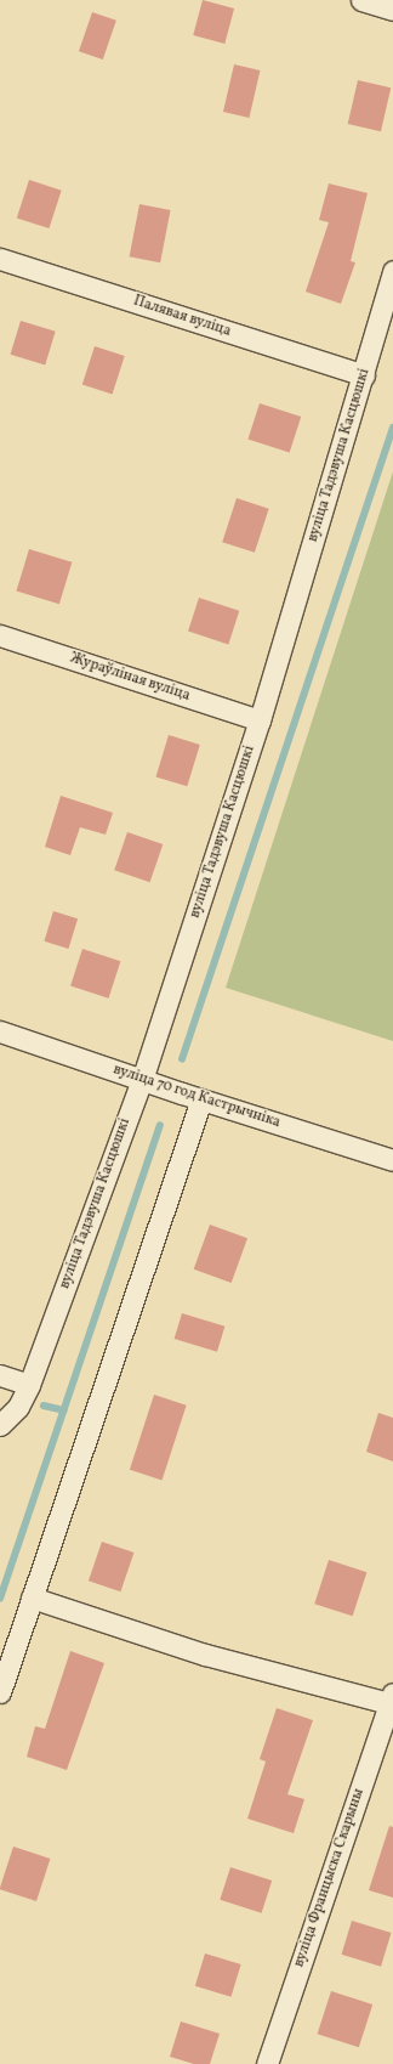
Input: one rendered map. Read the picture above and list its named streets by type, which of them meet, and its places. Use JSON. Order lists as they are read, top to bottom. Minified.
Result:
{"streets":{"street":["Палявая вуліца","вуліца Тадэвуша Касцюшкі","Жураўліная вуліца","вуліца 70 год Кастрычніка","вуліца Францыска Скарыны"]},"crossings":[["Палявая вуліца","вуліца Тадэвуша Касцюшкі"],["вуліца Тадэвуша Касцюшкі","Жураўліная вуліца"],["вуліца Тадэвуша Касцюшкі","вуліца 70 год Кастрычніка"]]}
